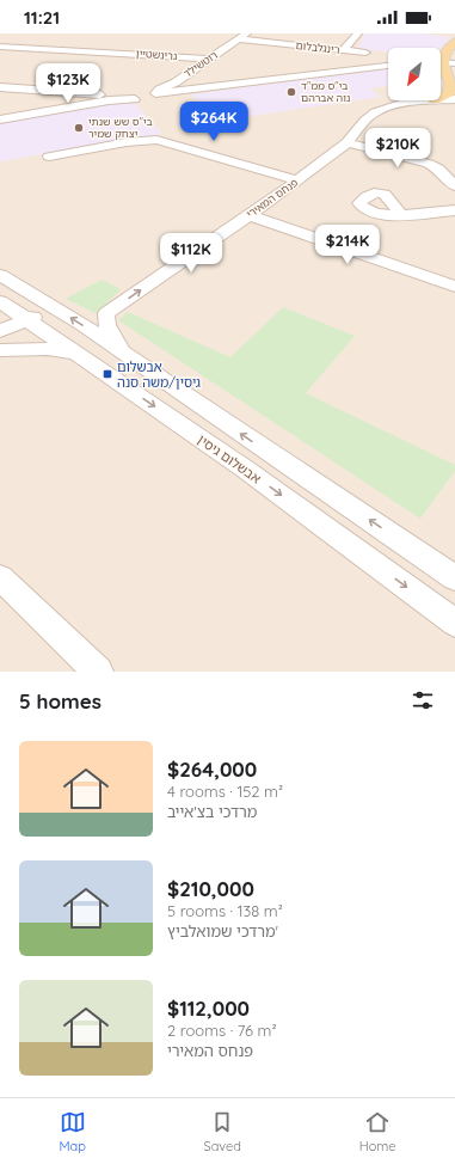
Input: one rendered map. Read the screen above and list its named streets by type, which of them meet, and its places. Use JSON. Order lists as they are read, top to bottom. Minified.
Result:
{"streets":{"street":["רינגלבלום","גרינשטיין","רוטשילד","פנחס המאירי","אבשלום גיסין"]},"crossings":[["רינגלבלום","רוטשילד"],["גרינשטיין","רוטשילד"],["פנחס המאירי","אבשלום גיסין"]],"places":{"other":["בי\"ס ממ\"ד נוה אברהם","בי\"ס שש שנתי יצחק שמיר"],"transit":["אבשלום גיסין/משה סנה"]},"north":"bottom left","page":{"status":"11:21","price":["$123K","$264K","$210K","$214K","$112K"],"heading":"5 homes","list":[{"name":"$264,000","note":"4 rooms · 152 m² · מרדכי בצ'אייב"},{"name":"$210,000","note":"5 rooms · 138 m² · מרדכי שמואלביץ'"},{"name":"$112,000","note":"2 rooms · 76 m² · פנחס המאירי"}],"tabs":["Map","Saved","Home"]}}
